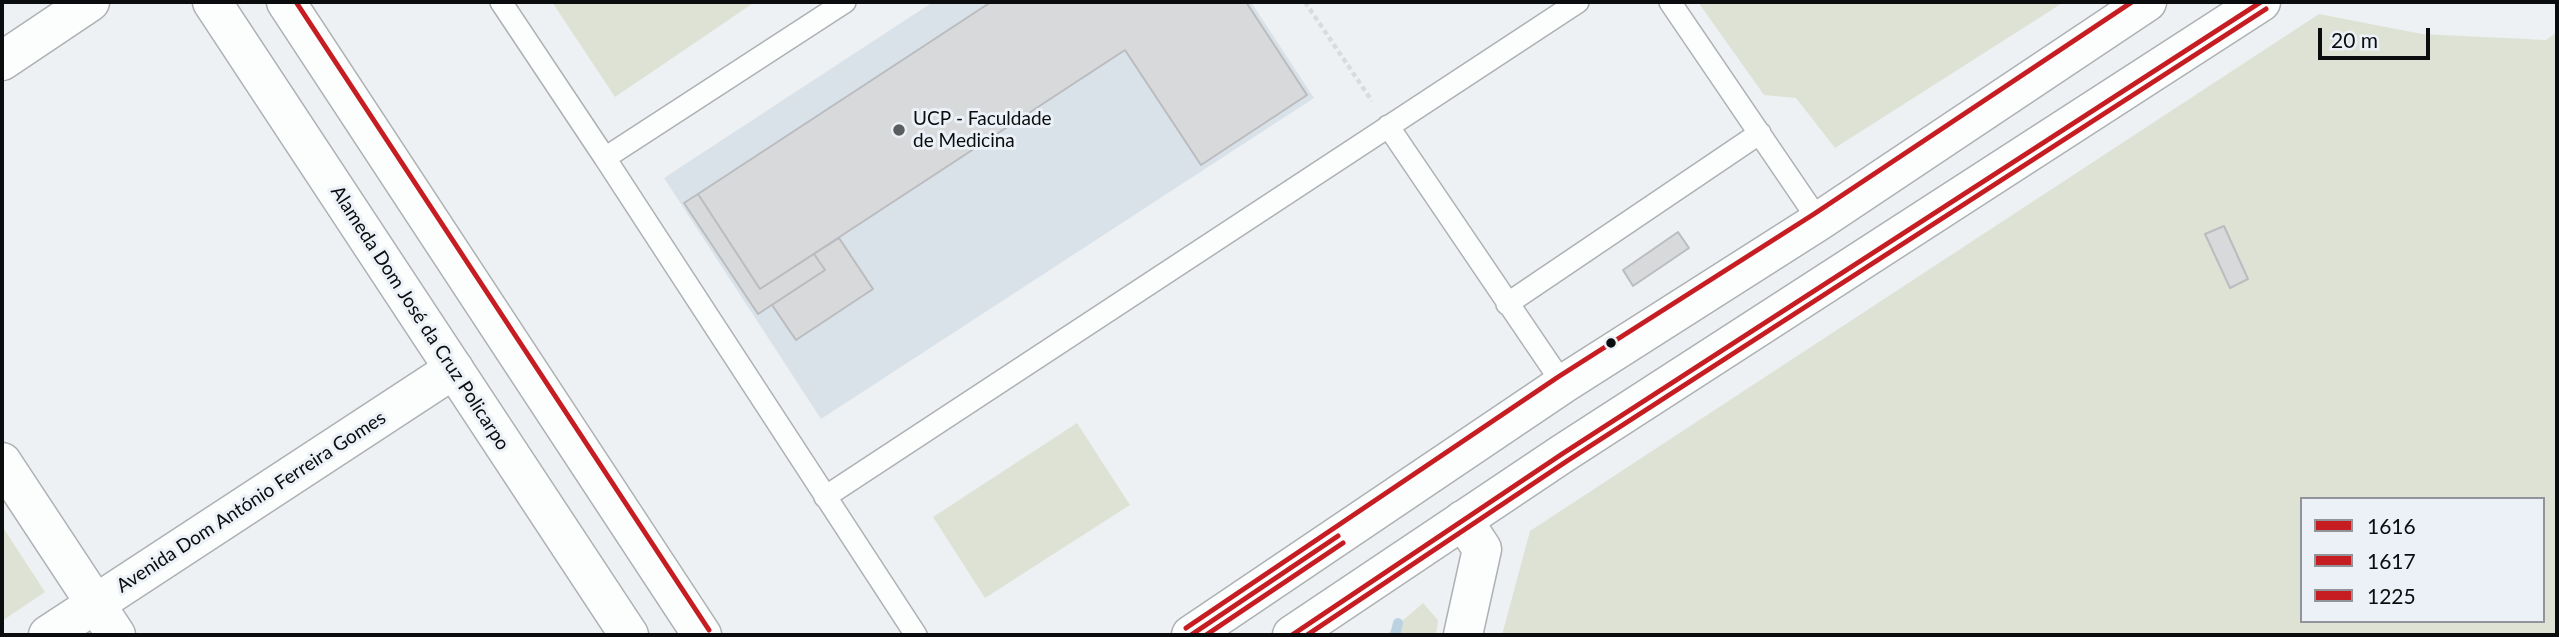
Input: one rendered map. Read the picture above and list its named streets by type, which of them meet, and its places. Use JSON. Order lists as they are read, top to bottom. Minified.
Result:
{"streets":{"street":["Alameda Dom José da Cruz Policarpo","Avenida Dom António Ferreira Gomes"]},"crossings":[["Alameda Dom José da Cruz Policarpo","Avenida Dom António Ferreira Gomes"]],"places":["UCP - Faculdade de Medicina"],"lines":["transit line 1616","transit line 1225","transit line 1617"],"legend":["1616","1617","1225"],"scale_bar":"20 m"}
